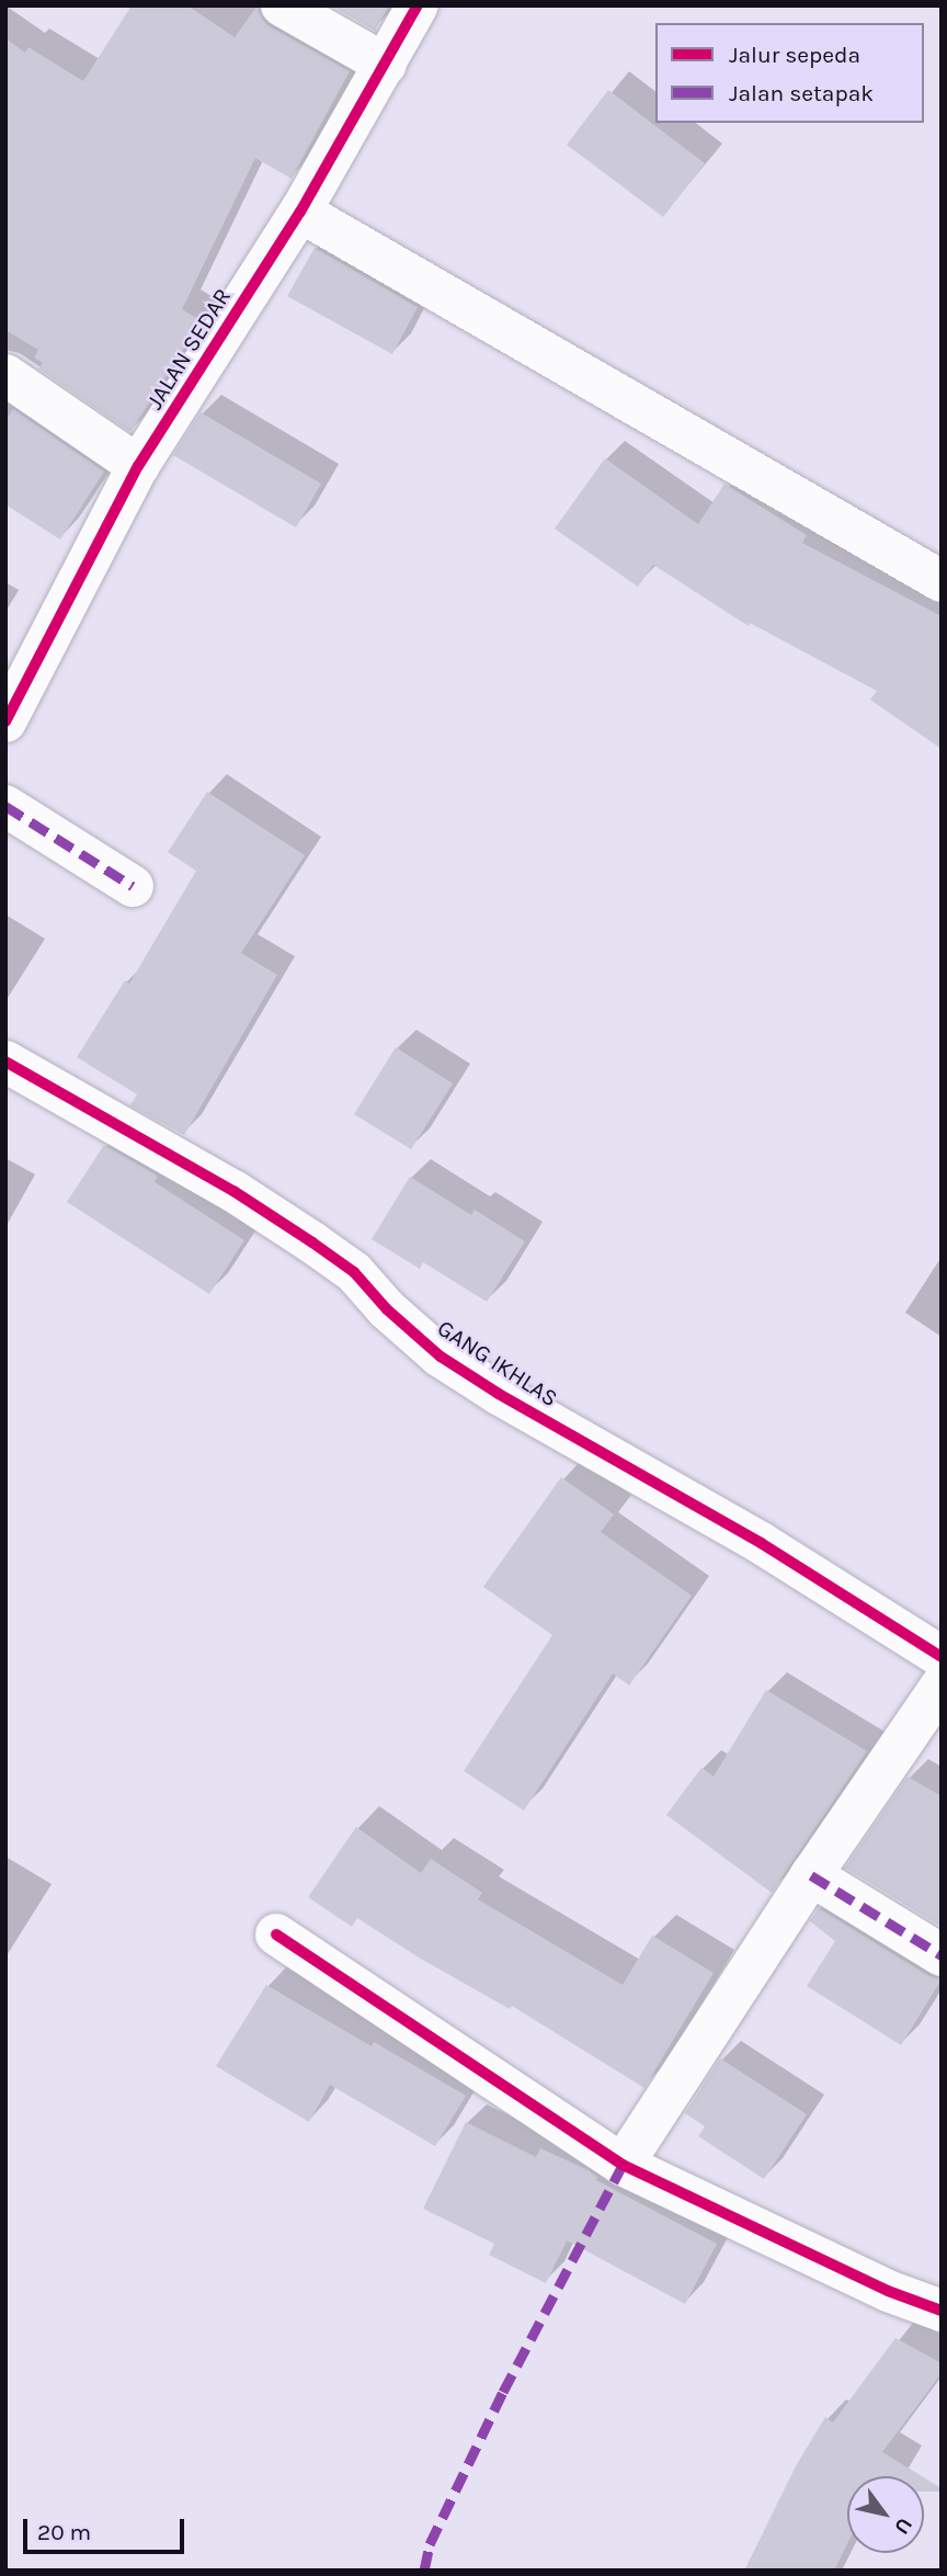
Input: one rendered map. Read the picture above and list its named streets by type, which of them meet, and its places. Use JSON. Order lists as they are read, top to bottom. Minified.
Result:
{"streets":{"street":["JALAN SEDAR","GANG IKHLAS"]},"legend":["Jalur sepeda","Jalan setapak"],"scale_bar":"20 m","north":"bottom right"}
